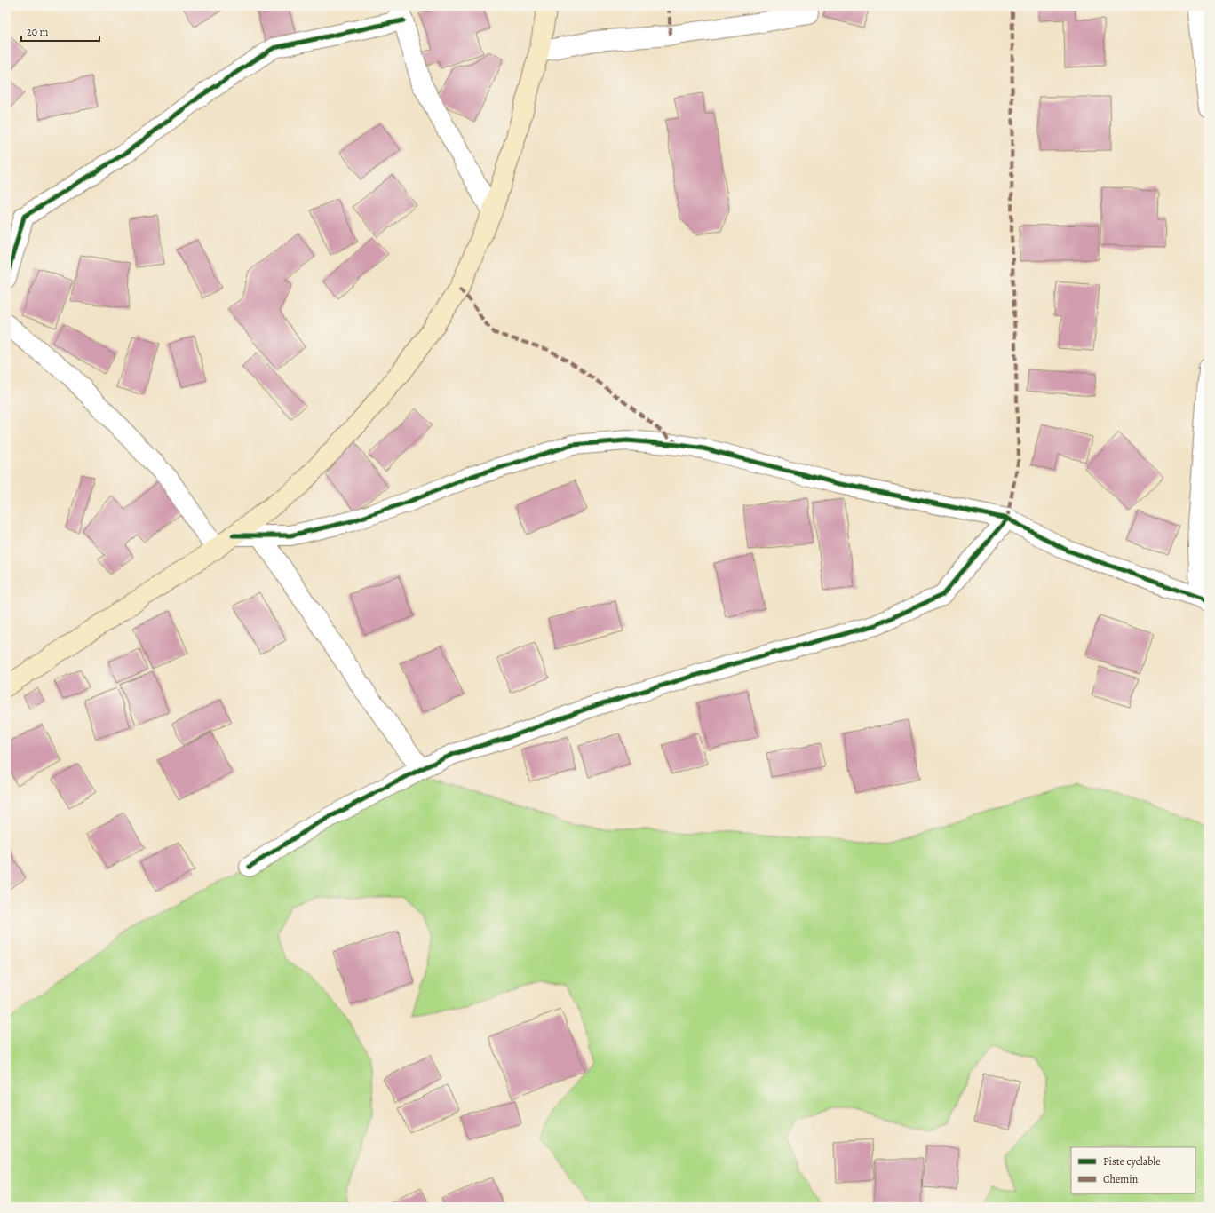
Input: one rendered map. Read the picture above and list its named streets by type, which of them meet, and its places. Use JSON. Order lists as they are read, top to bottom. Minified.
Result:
{"legend":["Piste cyclable","Chemin"],"scale_bar":"20 m"}
